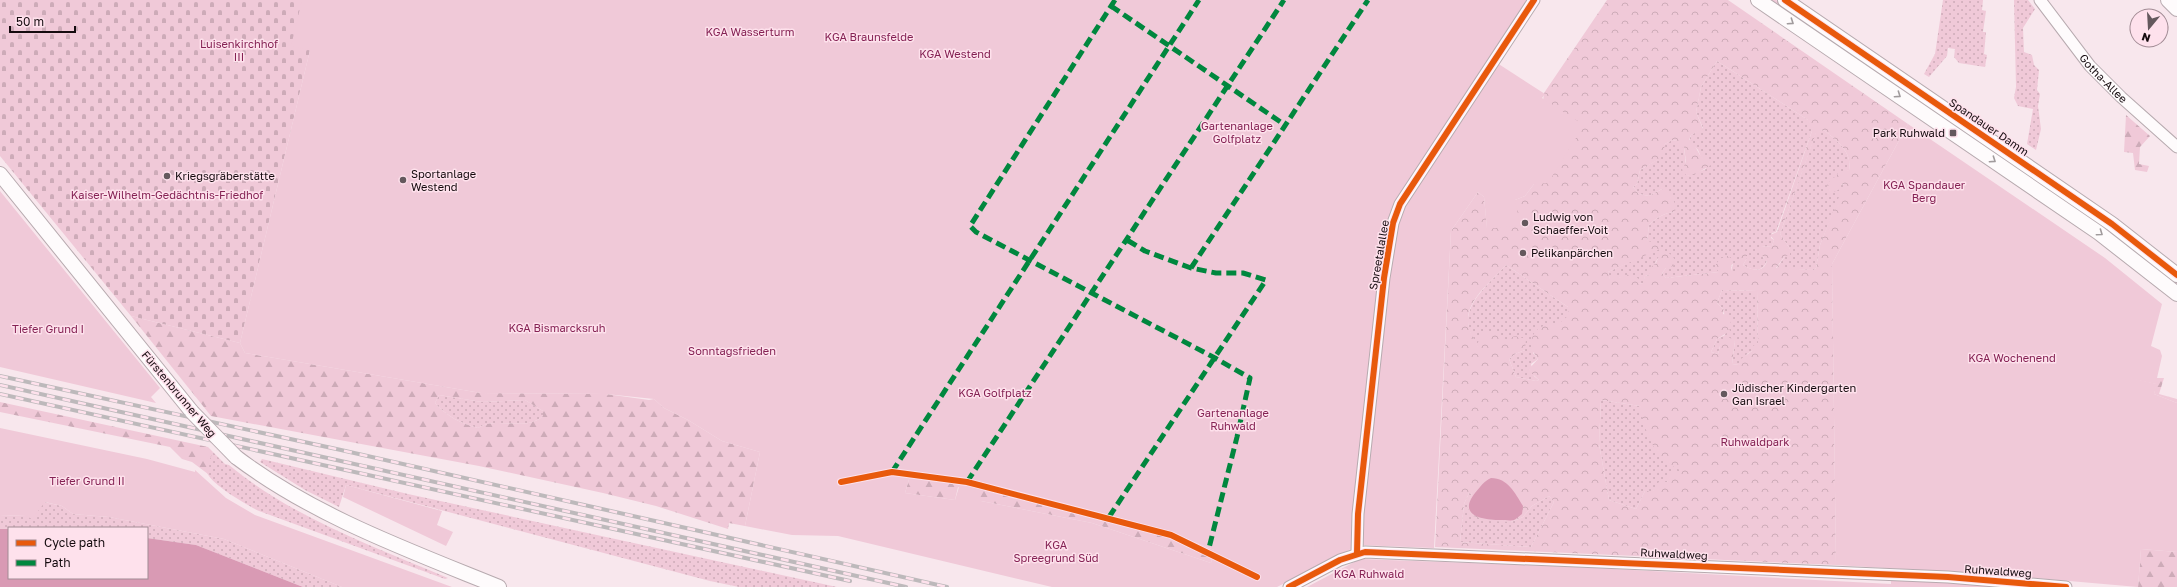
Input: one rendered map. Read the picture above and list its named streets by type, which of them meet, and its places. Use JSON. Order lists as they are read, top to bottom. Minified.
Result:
{"streets":{"main road":["Spandauer Damm","Fürstenbrunner Weg"],"street":["Gotha-Allee","Spreetalallee","Ruhwaldweg"]},"crossings":[["Spreetalallee","Ruhwaldweg"]],"parks":["KGA Wasserturm","KGA Braunsfelde","Luisenkirchhof III","KGA Westend","Gartenanlage Golfplatz","KGA Spandauer Berg","Kaiser-Wilhelm-Gedächtnis-Friedhof","KGA Bismarcksruh","Tiefer Grund I","Sonntagsfrieden","KGA Wochenend","KGA Golfplatz","Gartenanlage Ruhwald","Ruhwaldpark","Tiefer Grund II","KGA Spreegrund Süd","KGA Ruhwald"],"places":{"transit":["Park Ruhwald"],"other":["Kriegsgräberstätte","Sportanlage Westend","Ludwig von Schaeffer-Voit","Pelikanpärchen","Jüdischer Kindergarten Gan Israel"]},"legend":["Cycle path","Path"],"scale_bar":"50 m","north":"bottom"}
